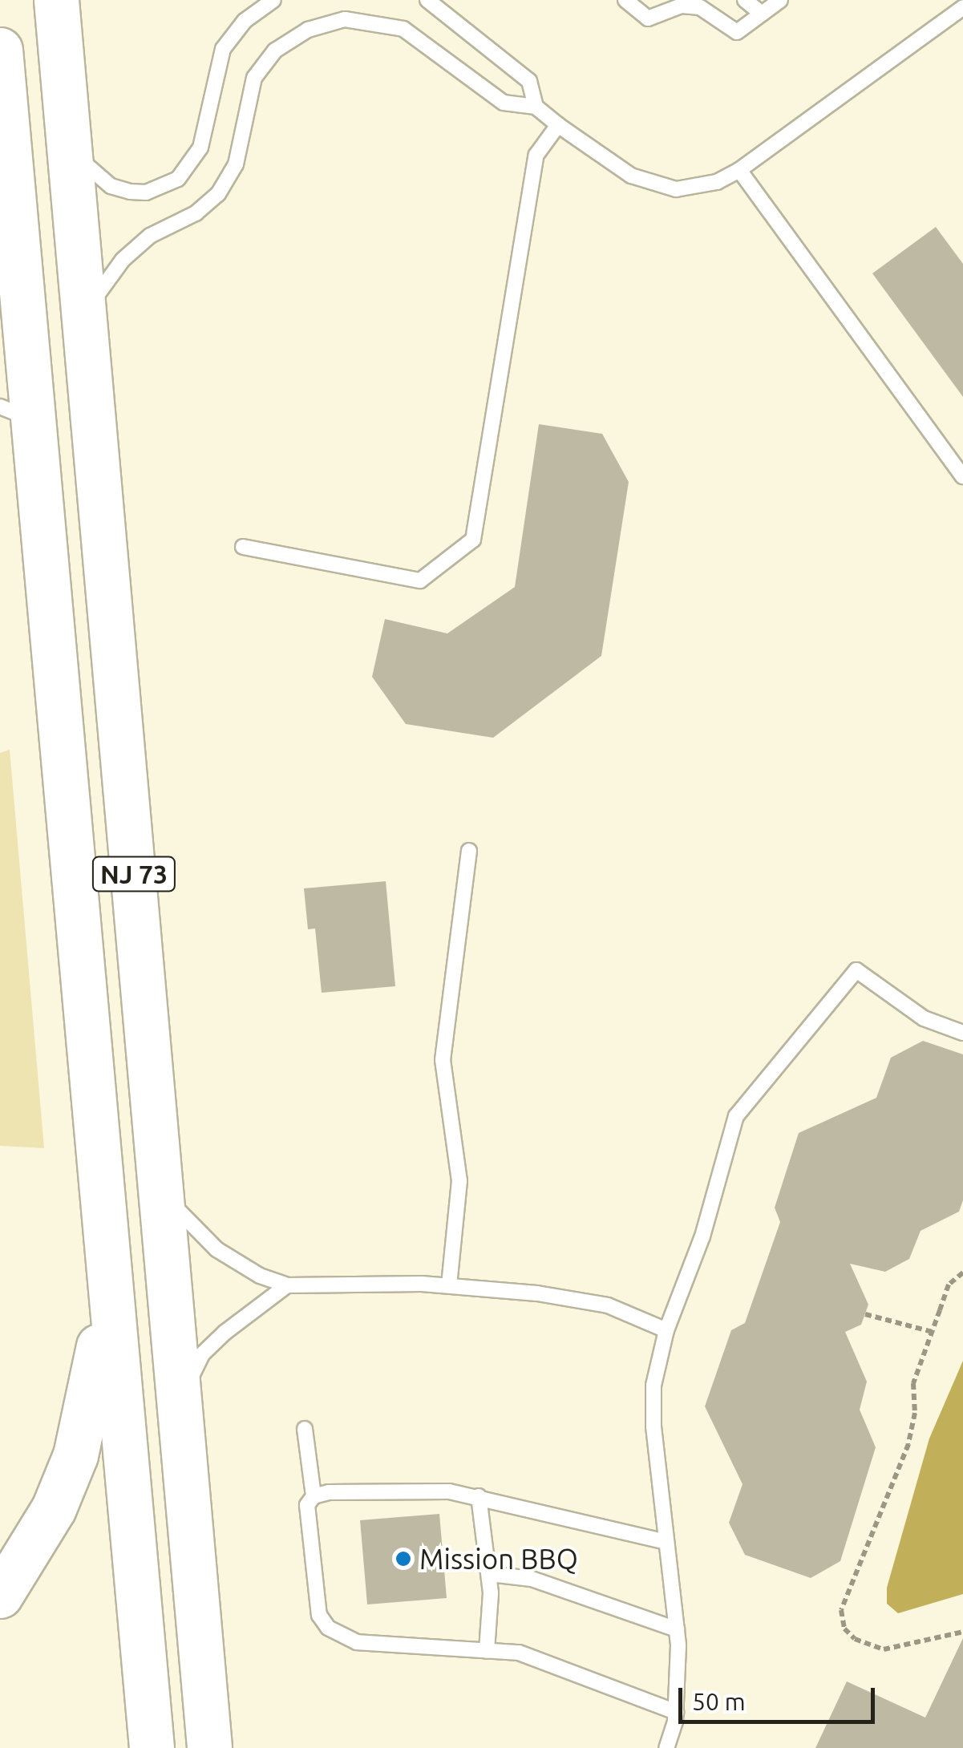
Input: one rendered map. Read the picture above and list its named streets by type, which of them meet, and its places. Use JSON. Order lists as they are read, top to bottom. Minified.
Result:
{"streets":{"highway":["NJ 73"]},"places":["Mission BBQ"],"scale_bar":"50 m"}
